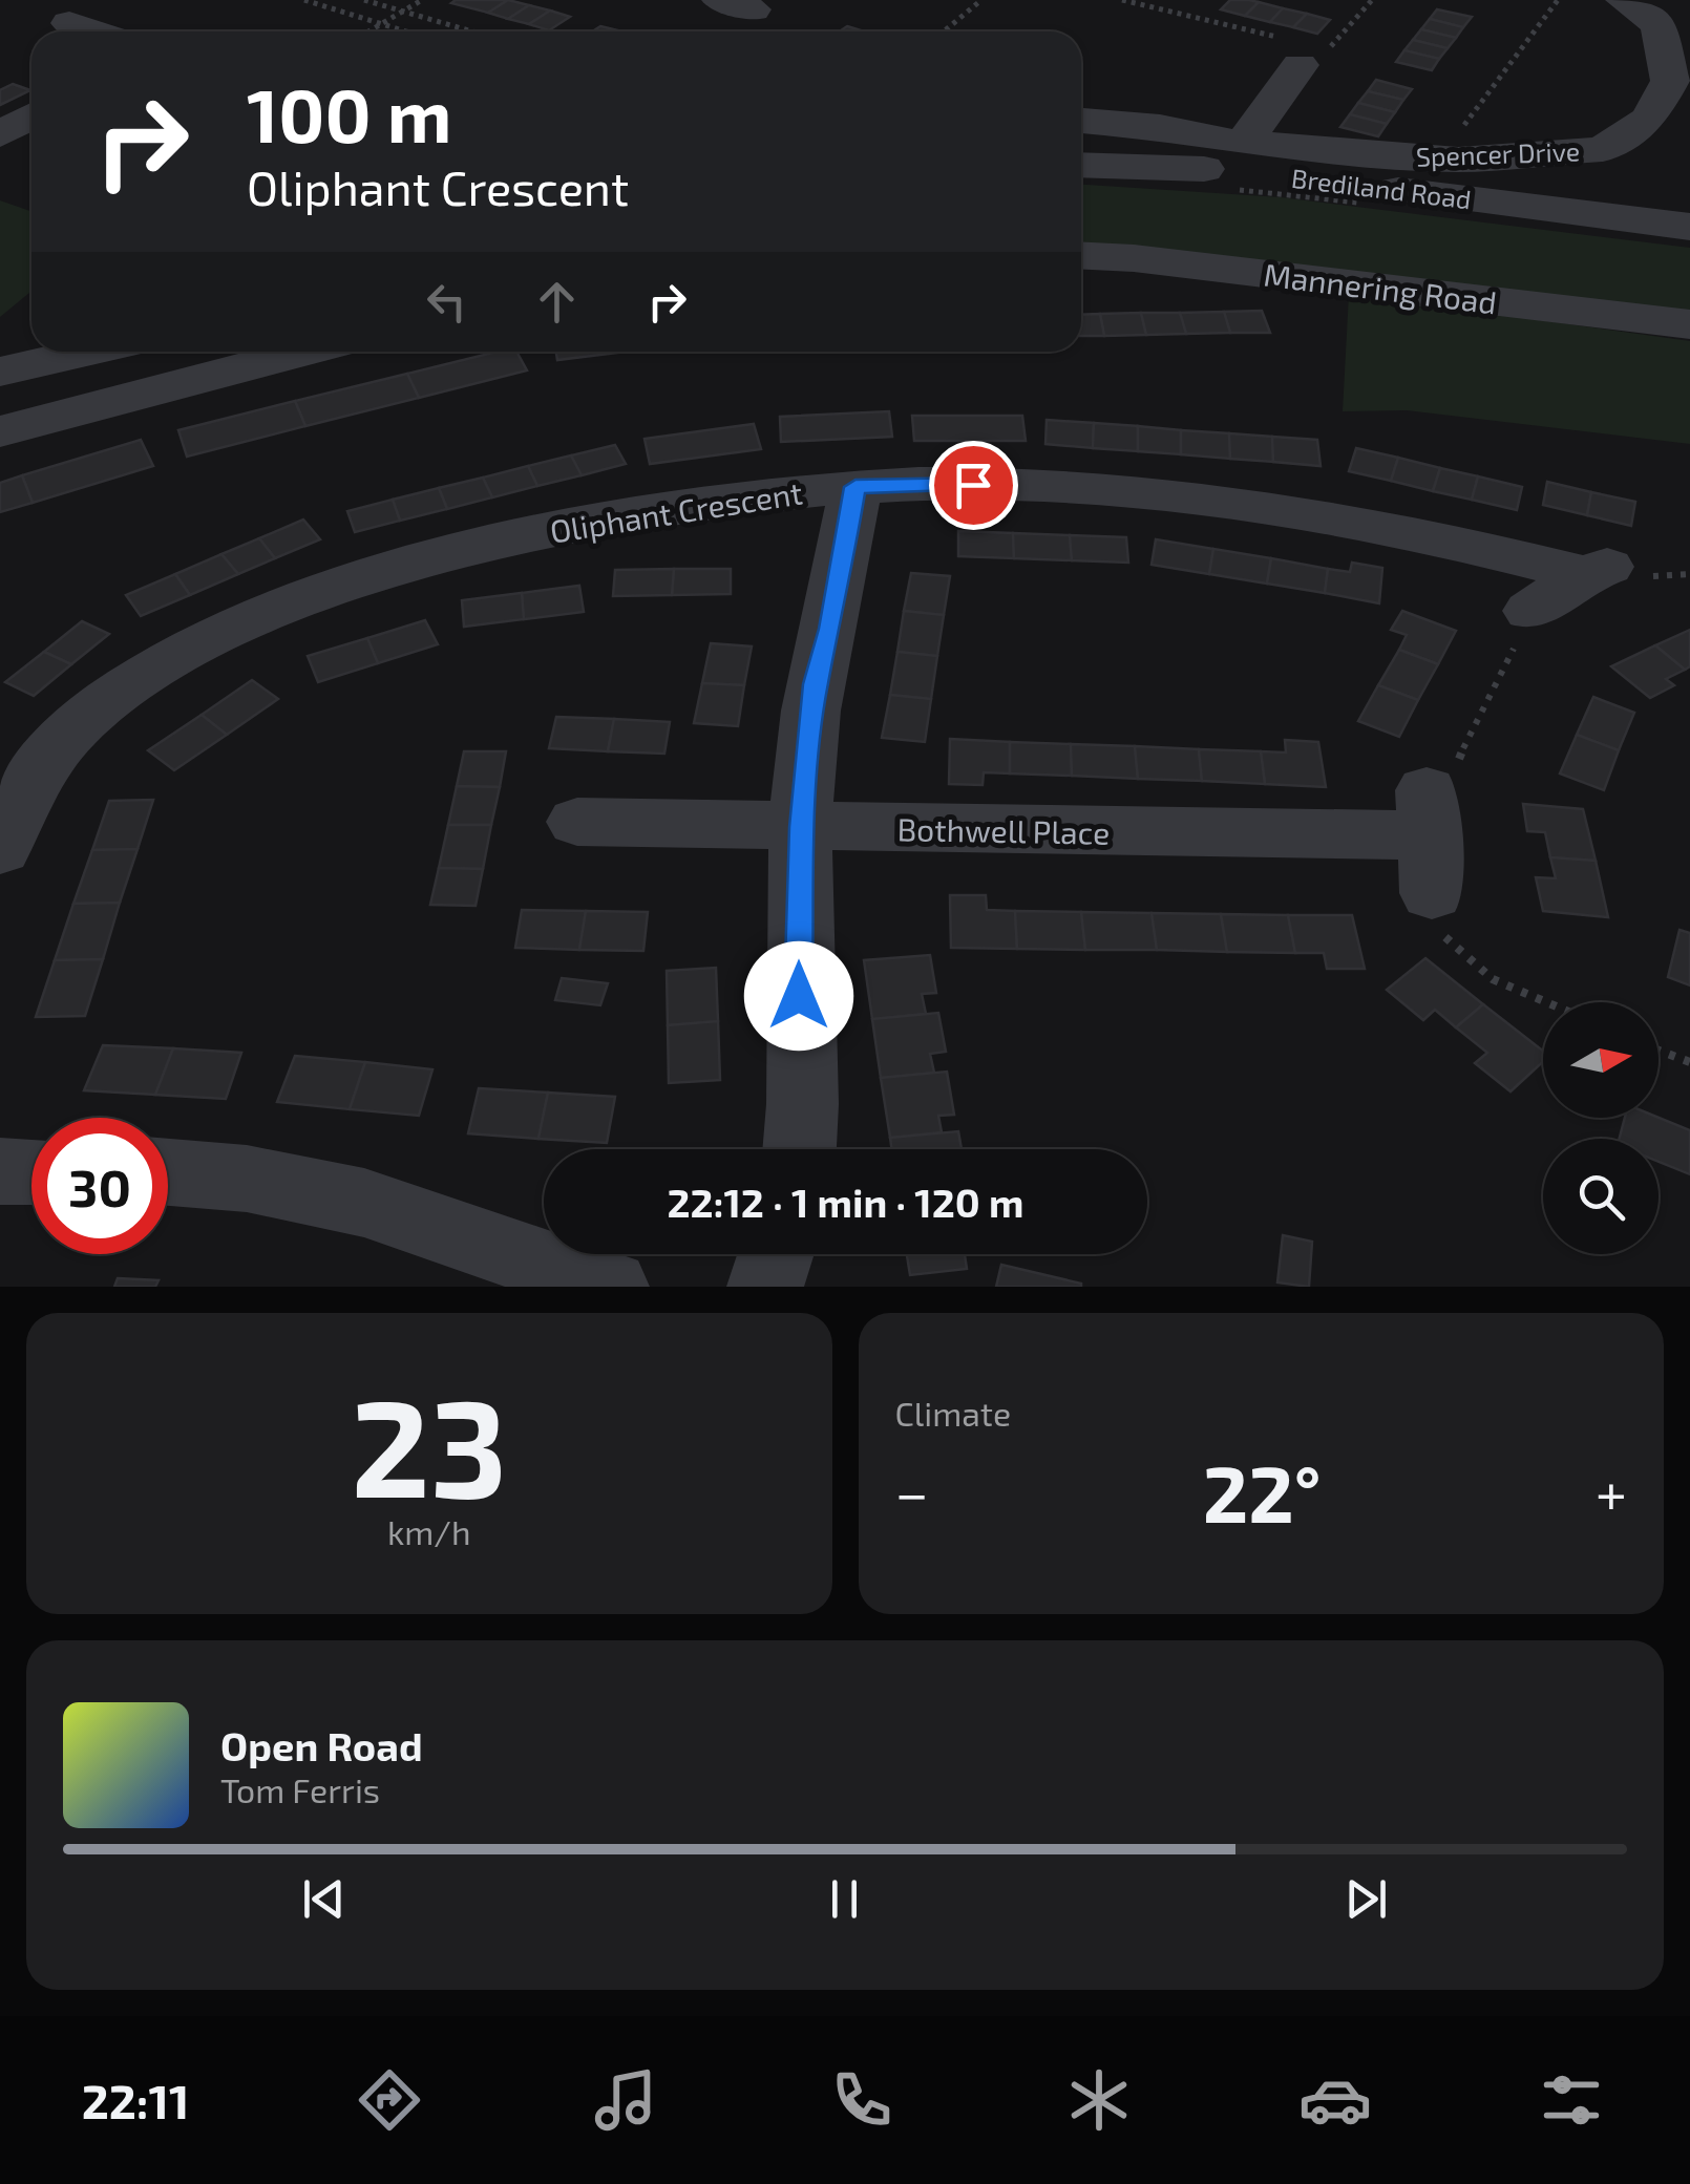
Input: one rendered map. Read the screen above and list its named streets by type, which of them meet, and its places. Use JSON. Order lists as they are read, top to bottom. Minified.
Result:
{"streets":{"street":["Spencer Drive","Brediland Road","Mannering Road","Oliphant Crescent","Bothwell Place"]},"north":"right","page":{"turn":["100 m","Oliphant Crescent"],"limit":"30","trip":"22:12 · 1 min · 120 m","tile":[["23","km/h"],"Climate"],"heat":["−","22°","+"],"song":["Open Road","Tom Ferris"],"tabs":"22:11"}}
